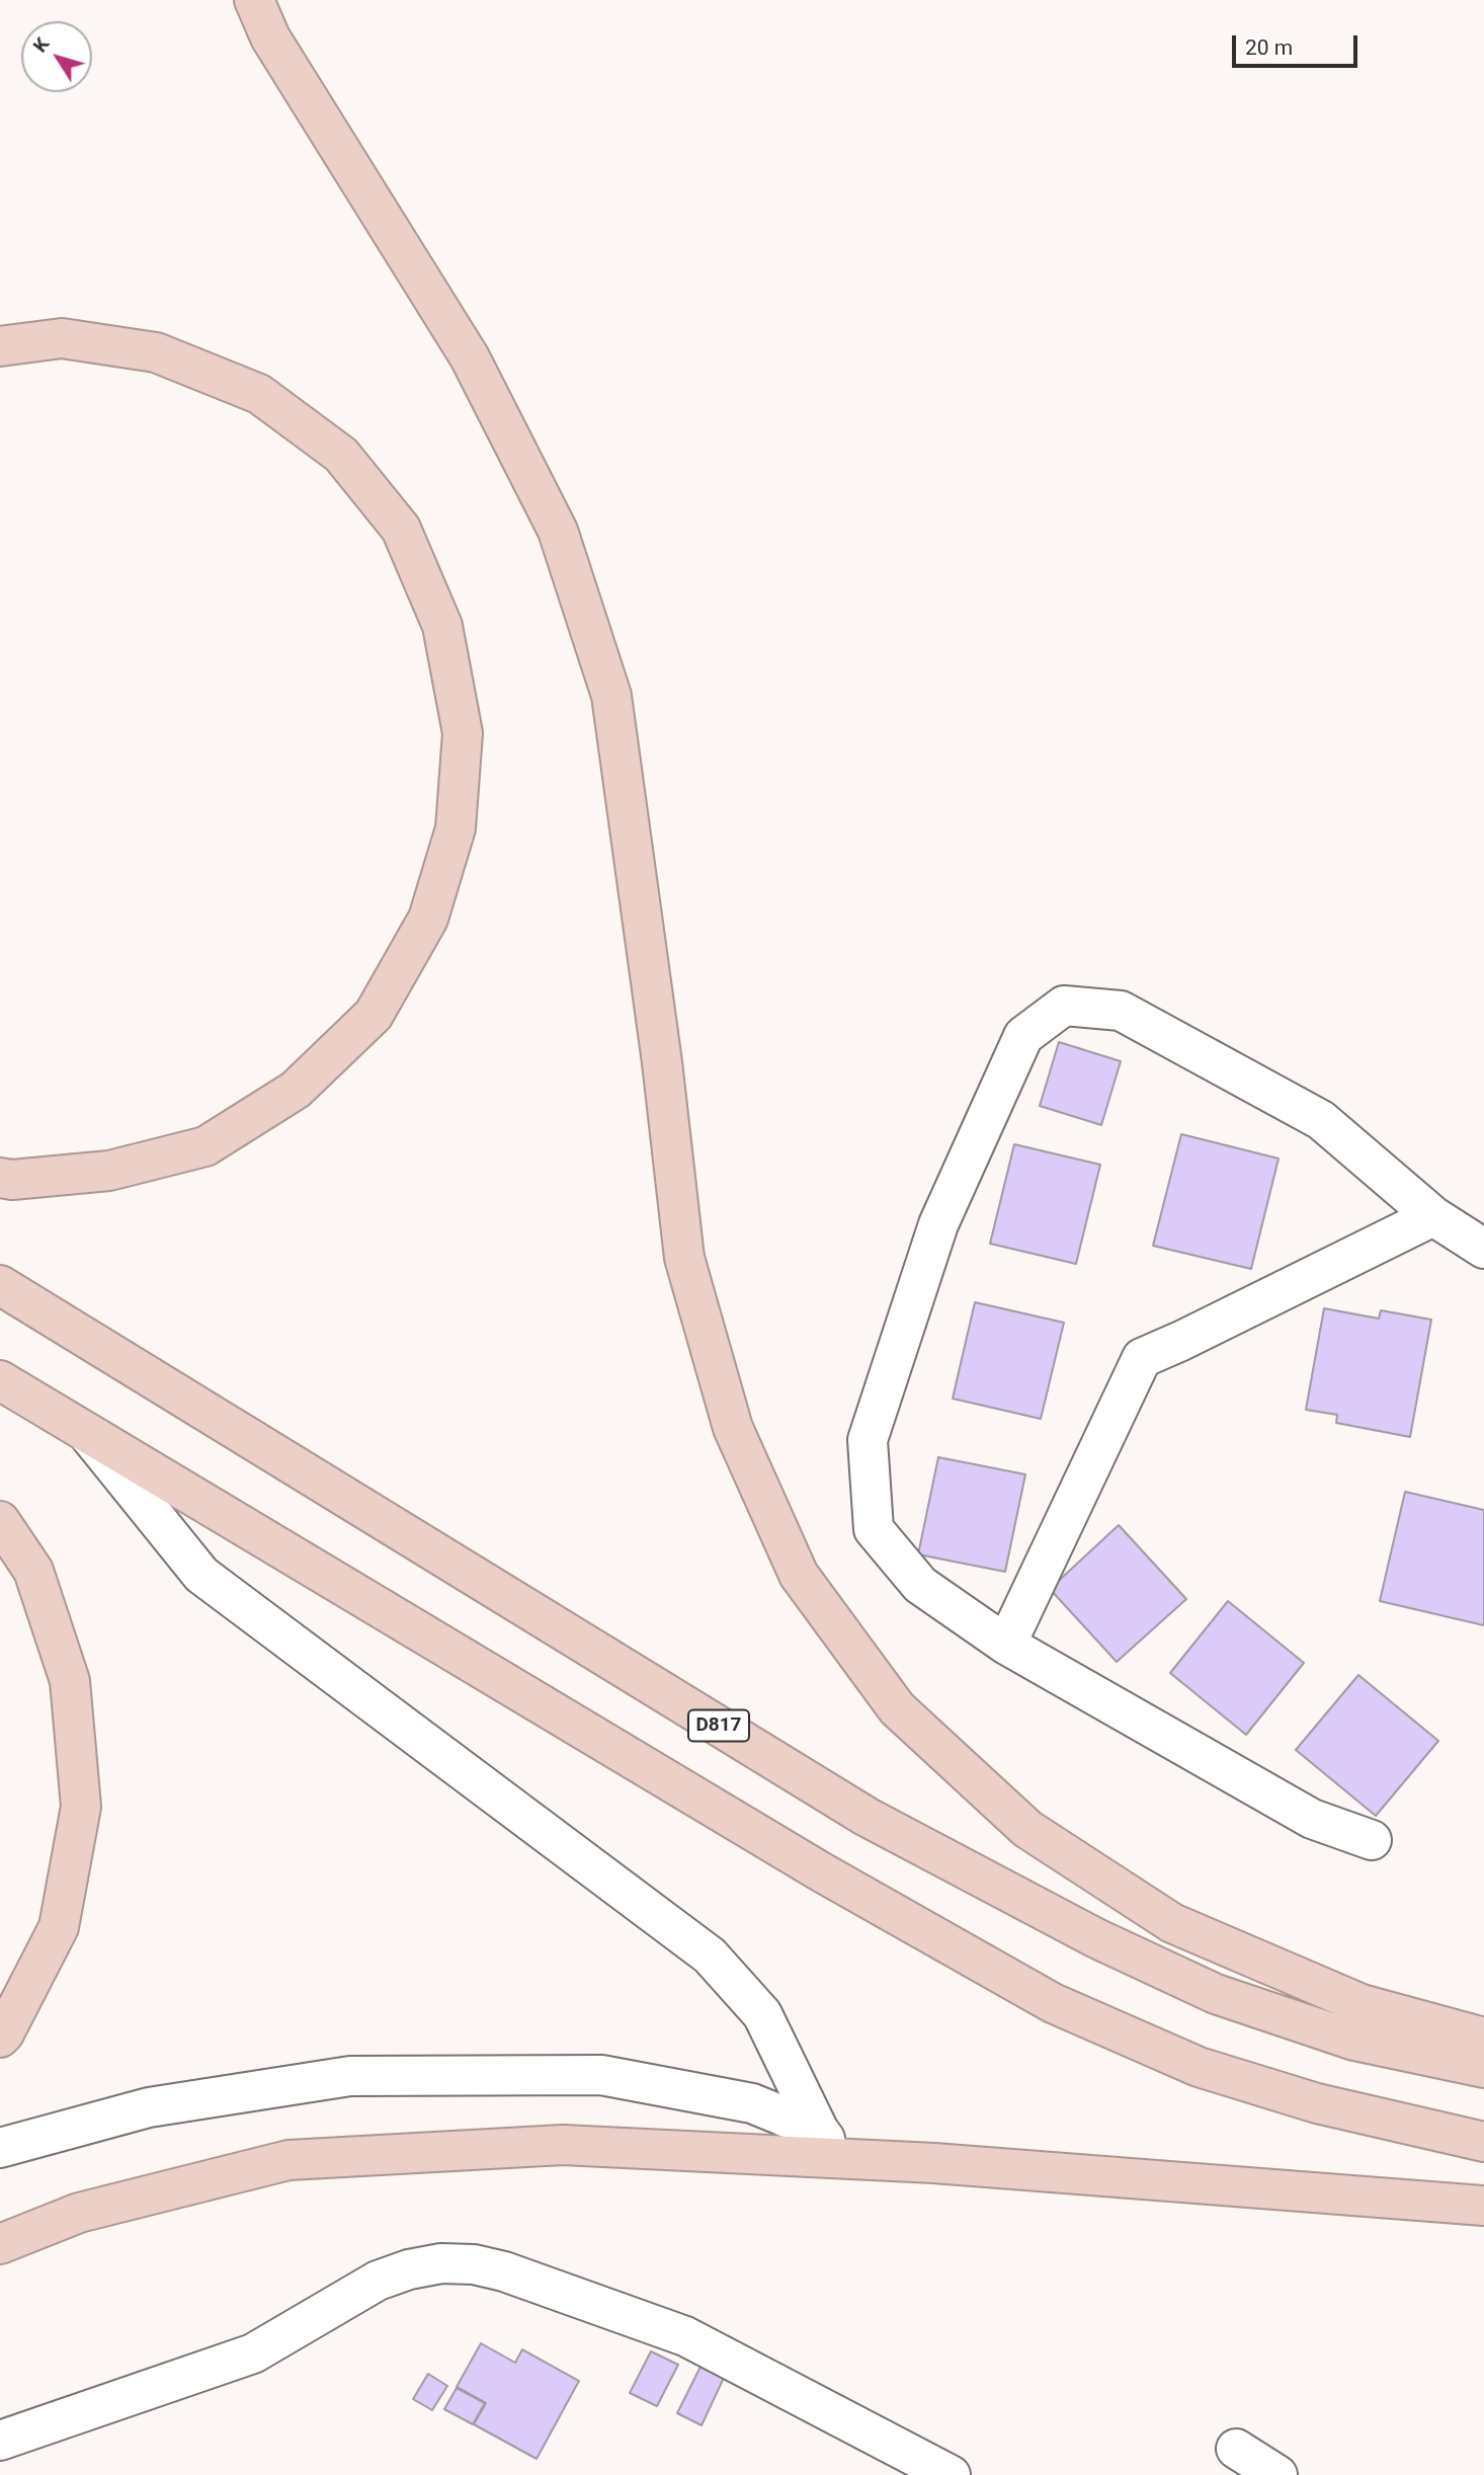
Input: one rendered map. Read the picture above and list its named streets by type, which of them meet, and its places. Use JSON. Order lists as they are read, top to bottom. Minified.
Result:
{"streets":{"highway":["D817"]},"scale_bar":"20 m","north":"top left"}
